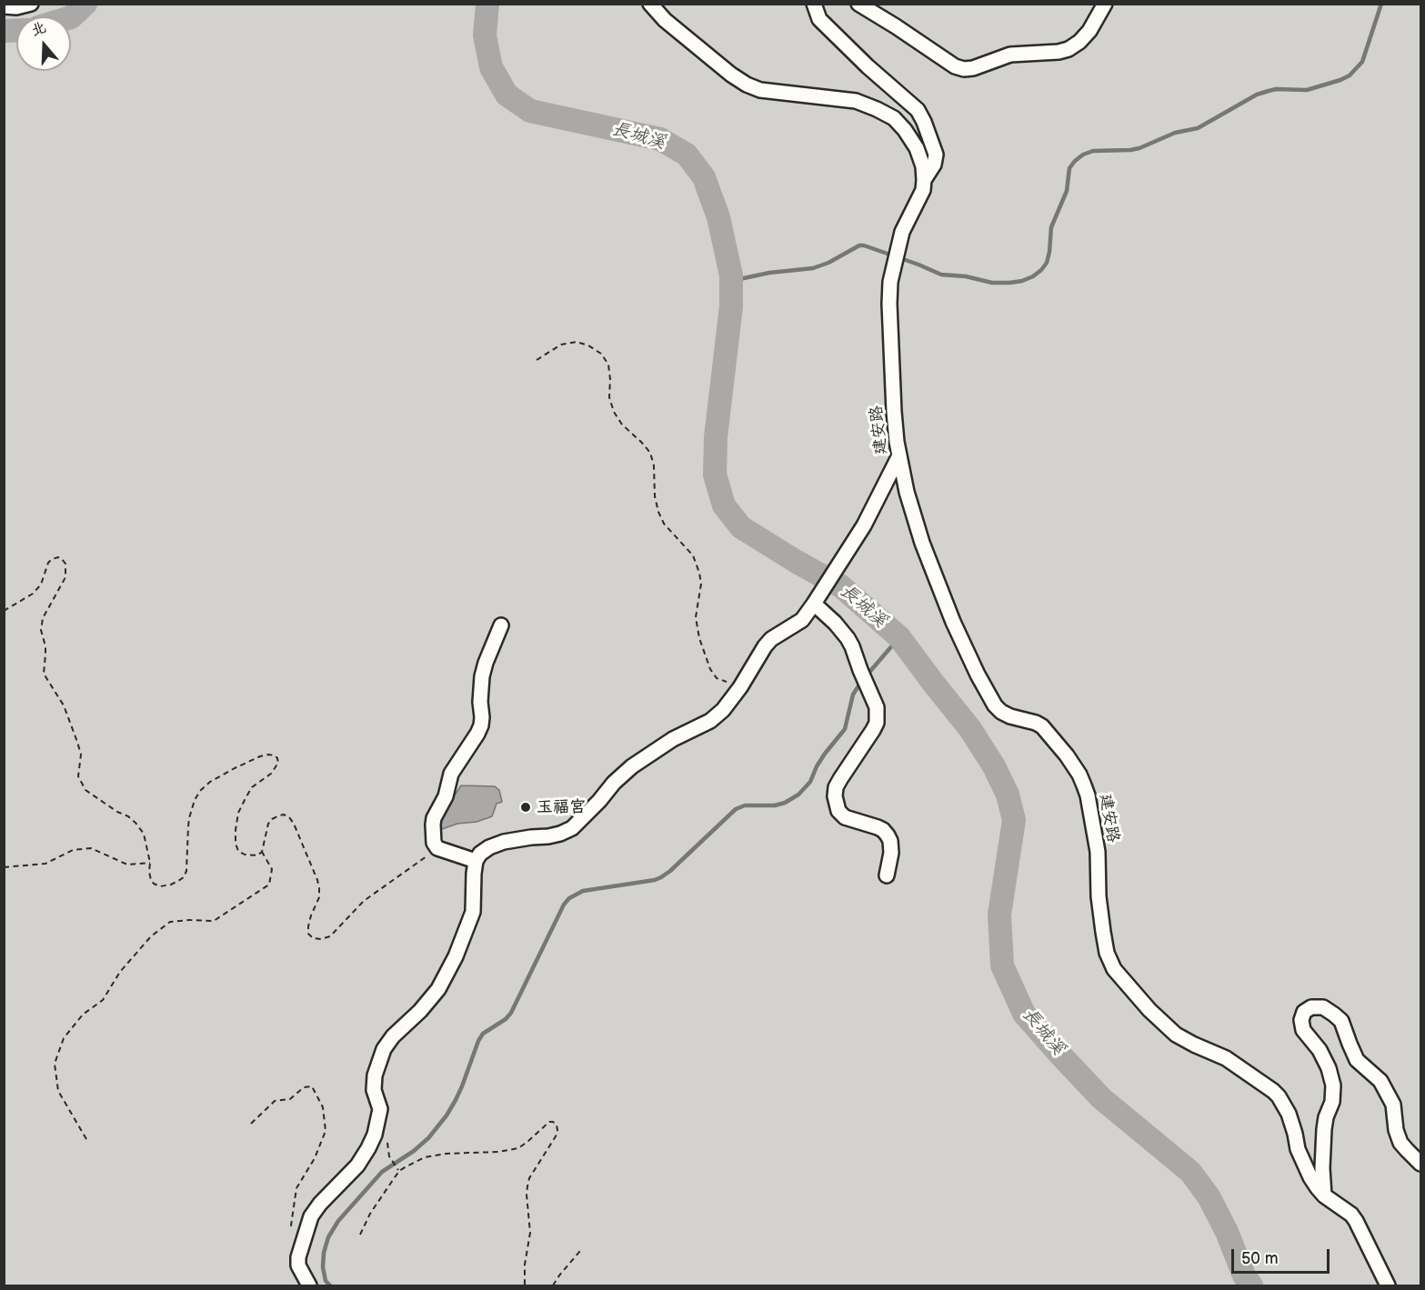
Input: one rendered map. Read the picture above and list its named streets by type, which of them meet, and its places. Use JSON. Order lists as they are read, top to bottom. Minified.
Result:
{"streets":{"street":["建安路"]},"water":["長城溪"],"places":["玉福宮"],"scale_bar":"50 m","north":"top"}
